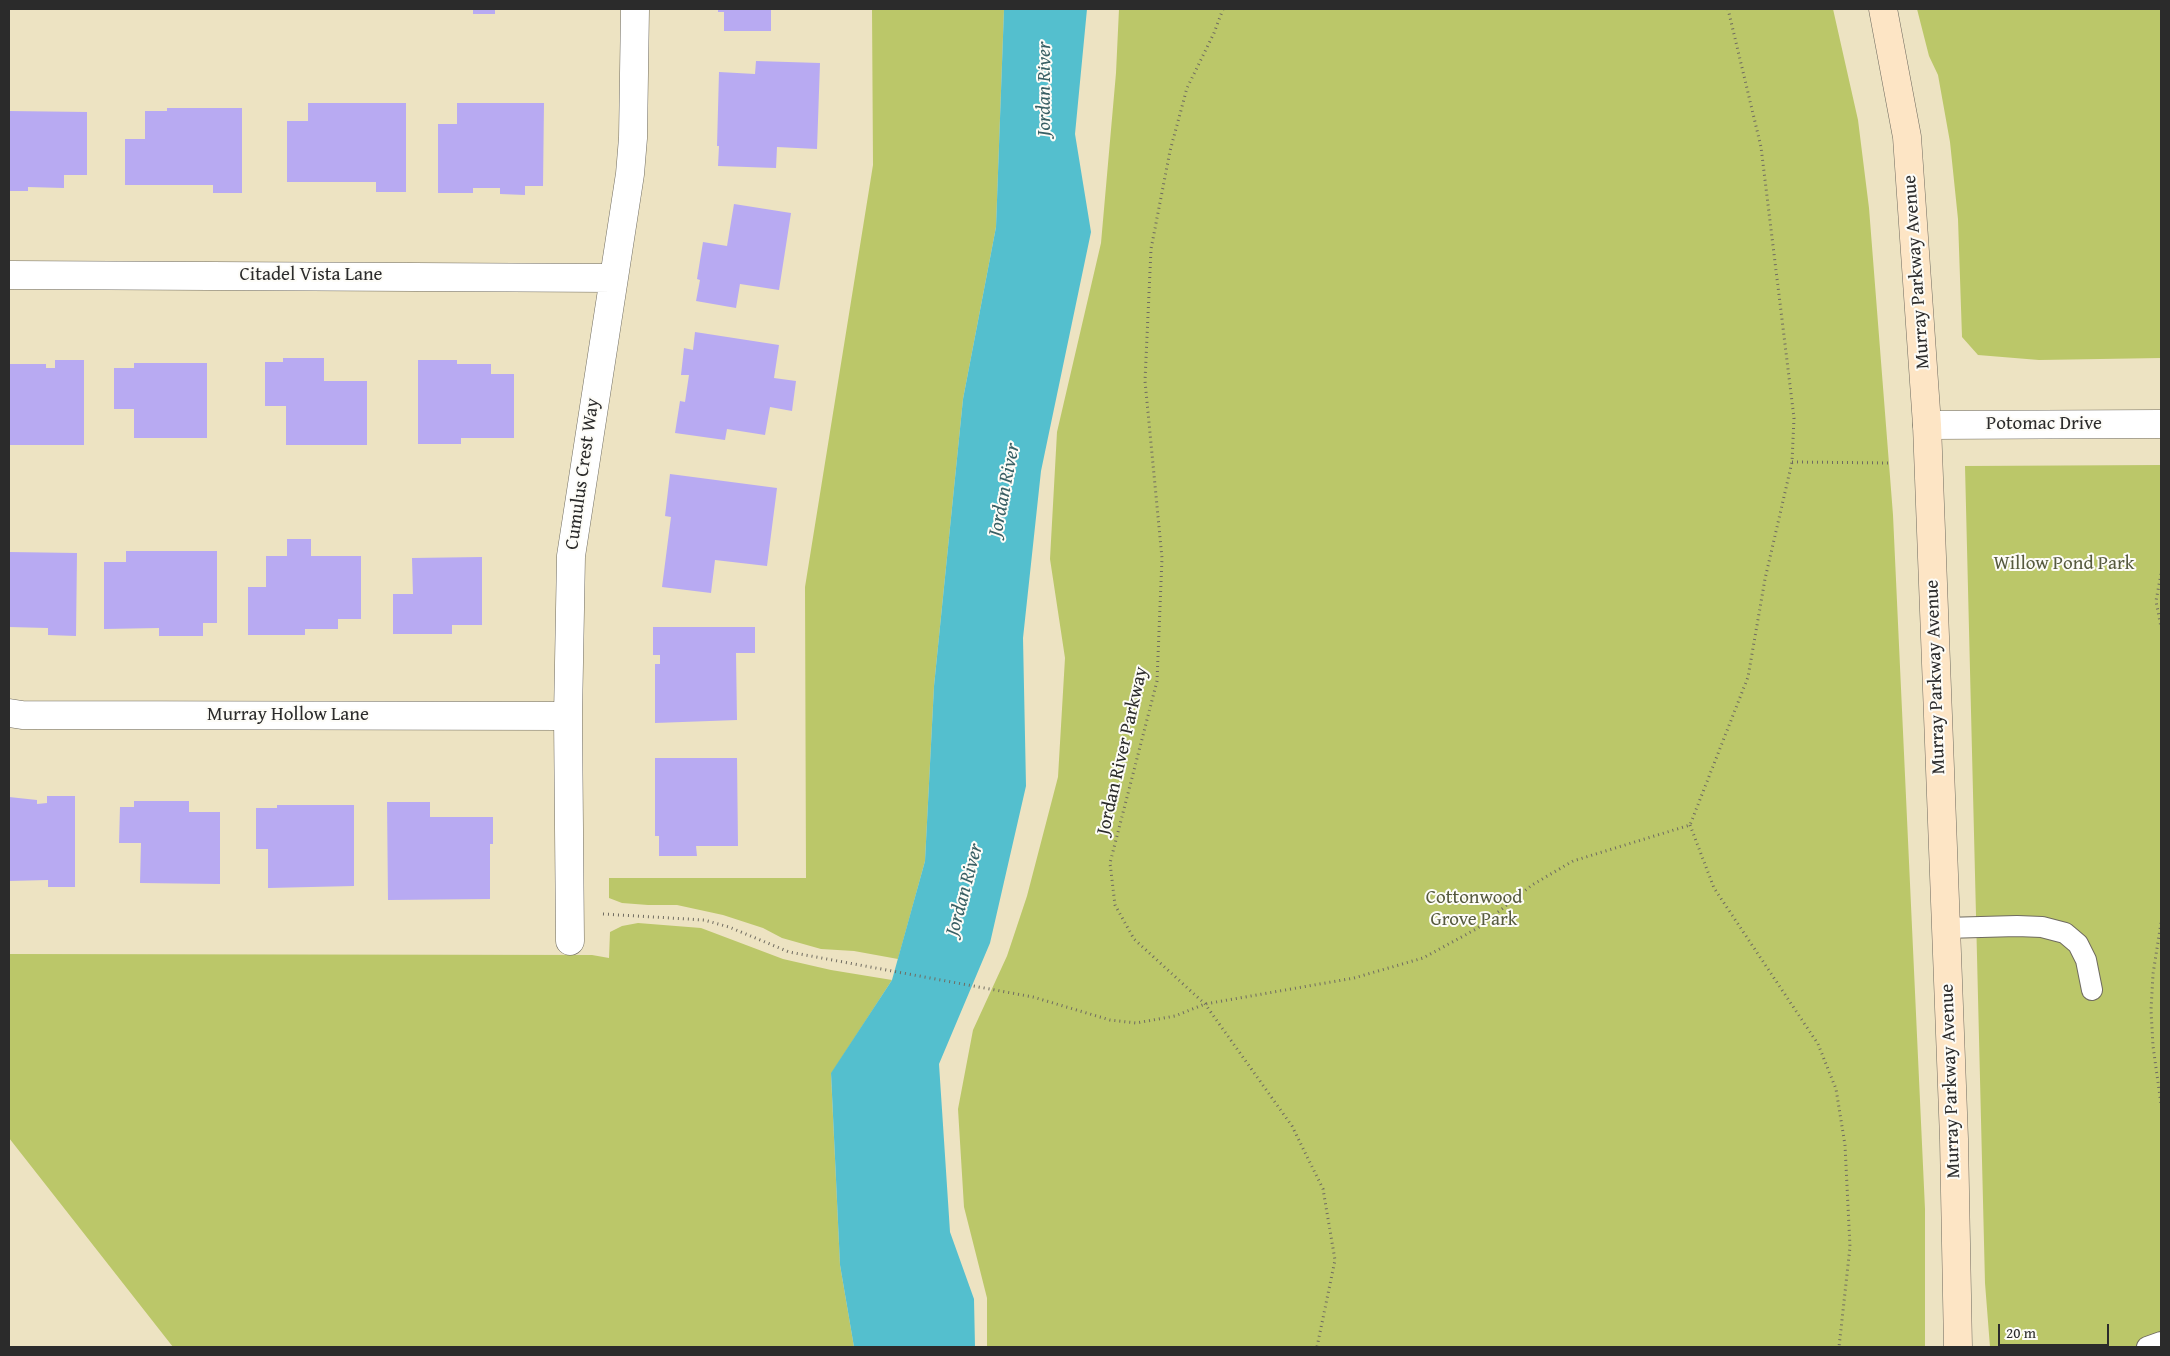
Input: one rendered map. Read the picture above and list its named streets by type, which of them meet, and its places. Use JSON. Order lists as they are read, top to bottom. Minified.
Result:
{"streets":{"street":["Murray Parkway Avenue","Citadel Vista Lane","Potomac Drive","Cumulus Crest Way","Murray Hollow Lane"],"path":["Jordan River Parkway"]},"crossings":[["Murray Parkway Avenue","Potomac Drive"],["Citadel Vista Lane","Cumulus Crest Way"],["Cumulus Crest Way","Murray Hollow Lane"]],"water":["Jordan River"],"parks":["Willow Pond Park","Cottonwood Grove Park"],"scale_bar":"20 m"}
